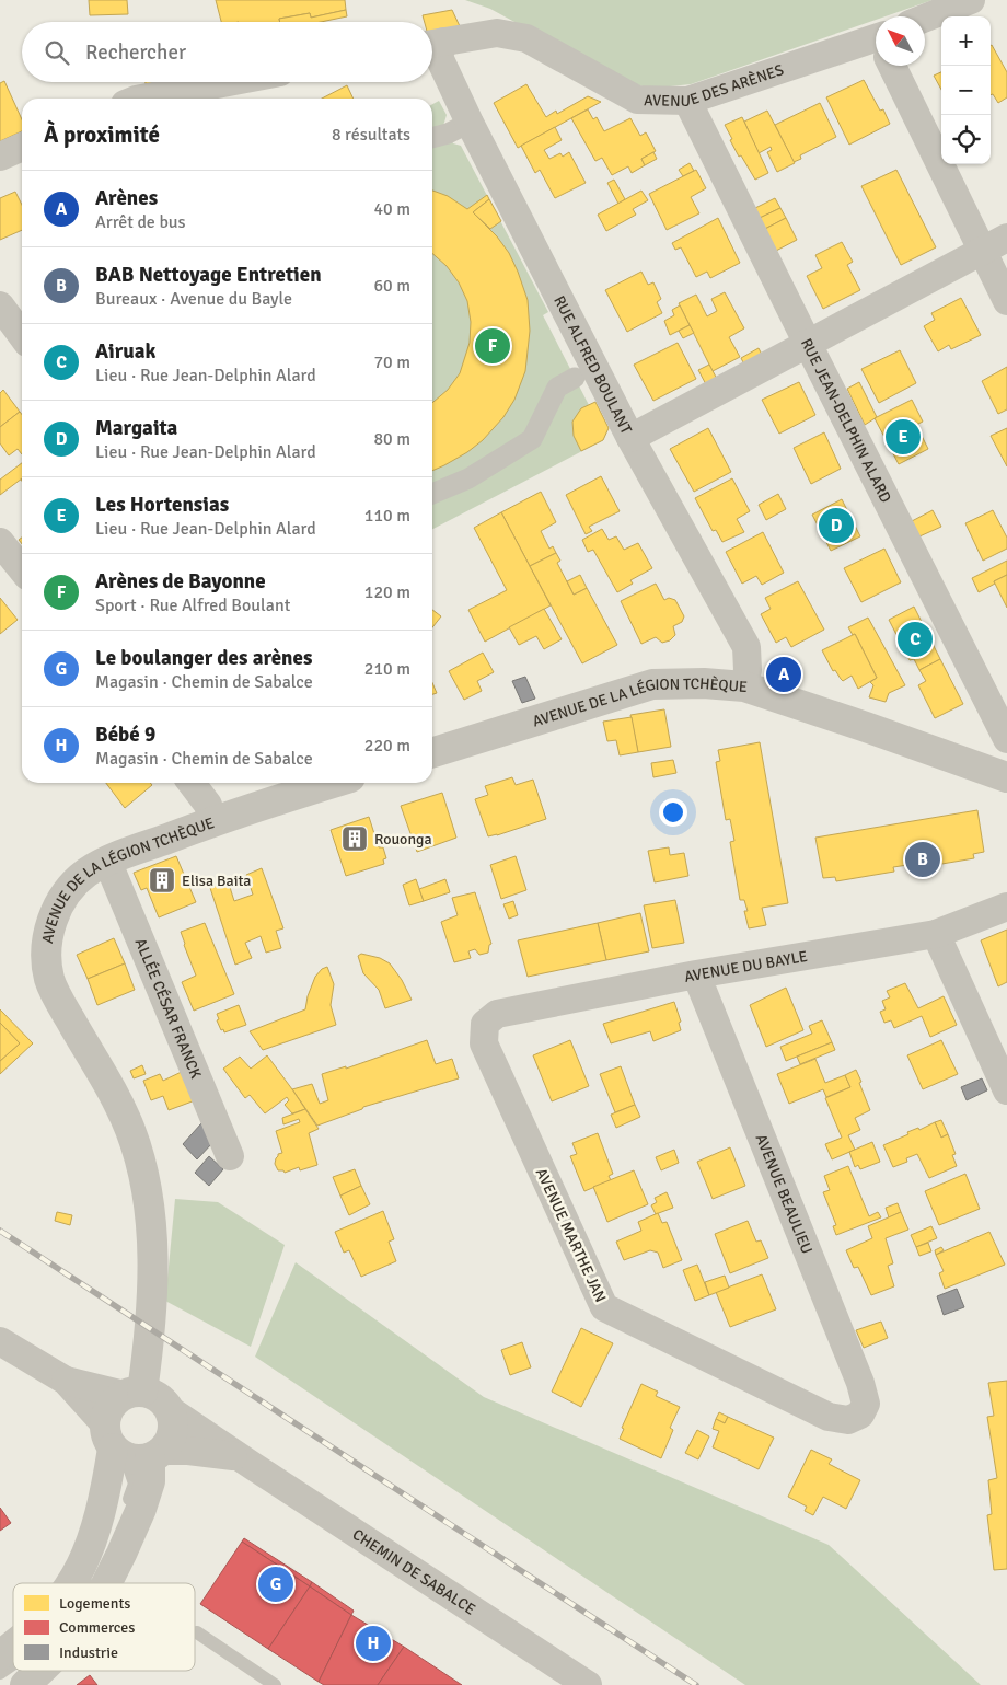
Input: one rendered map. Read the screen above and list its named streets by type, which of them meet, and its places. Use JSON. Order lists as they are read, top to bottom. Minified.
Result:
{"streets":{"street":["AVENUE DES ARÈNES","RUE ALFRED BOULANT","RUE JEAN-DELPHIN ALARD","AVENUE DE LA LÉGION TCHÈQUE","AVENUE DU BAYLE","ALLÉE CÉSAR FRANCK","AVENUE BEAULIEU","AVENUE MARTHE JAN","CHEMIN DE SABALCE"]},"crossings":[["AVENUE DES ARÈNES","RUE ALFRED BOULANT"],["AVENUE DES ARÈNES","RUE JEAN-DELPHIN ALARD"],["RUE ALFRED BOULANT","AVENUE DE LA LÉGION TCHÈQUE"],["AVENUE DE LA LÉGION TCHÈQUE","ALLÉE CÉSAR FRANCK"],["AVENUE DE LA LÉGION TCHÈQUE","CHEMIN DE SABALCE"],["AVENUE DU BAYLE","AVENUE BEAULIEU"],["AVENUE DU BAYLE","AVENUE MARTHE JAN"],["AVENUE BEAULIEU","AVENUE MARTHE JAN"]],"places":{"building":["Rouonga","Elisa Baita"]},"legend":["Logements","Commerces","Industrie"],"north":"top left","page":{"map_buttons":["+","−"],"search":"Rechercher","heading":["À proximité","8 résultats"],"list":[{"mark":"A","name":"Arènes","note":"Arrêt de bus","value":"40 m"},{"mark":"B","name":"BAB Nettoyage Entretien","note":"Bureaux · Avenue du Bayle","value":"60 m"},{"mark":"C","name":"Airuak","note":"Lieu · Rue Jean-Delphin Alard","value":"70 m"},{"mark":"D","name":"Margaita","note":"Lieu · Rue Jean-Delphin Alard","value":"80 m"},{"mark":"E","name":"Les Hortensias","note":"Lieu · Rue Jean-Delphin Alard","value":"110 m"},{"mark":"F","name":"Arènes de Bayonne","note":"Sport · Rue Alfred Boulant","value":"120 m"},{"mark":"G","name":"Le boulanger des arènes","note":"Magasin · Chemin de Sabalce","value":"210 m"},{"mark":"H","name":"Bébé 9","note":"Magasin · Chemin de Sabalce","value":"220 m"}],"pins":["F","E","D","C","A","B","G","H"]}}
